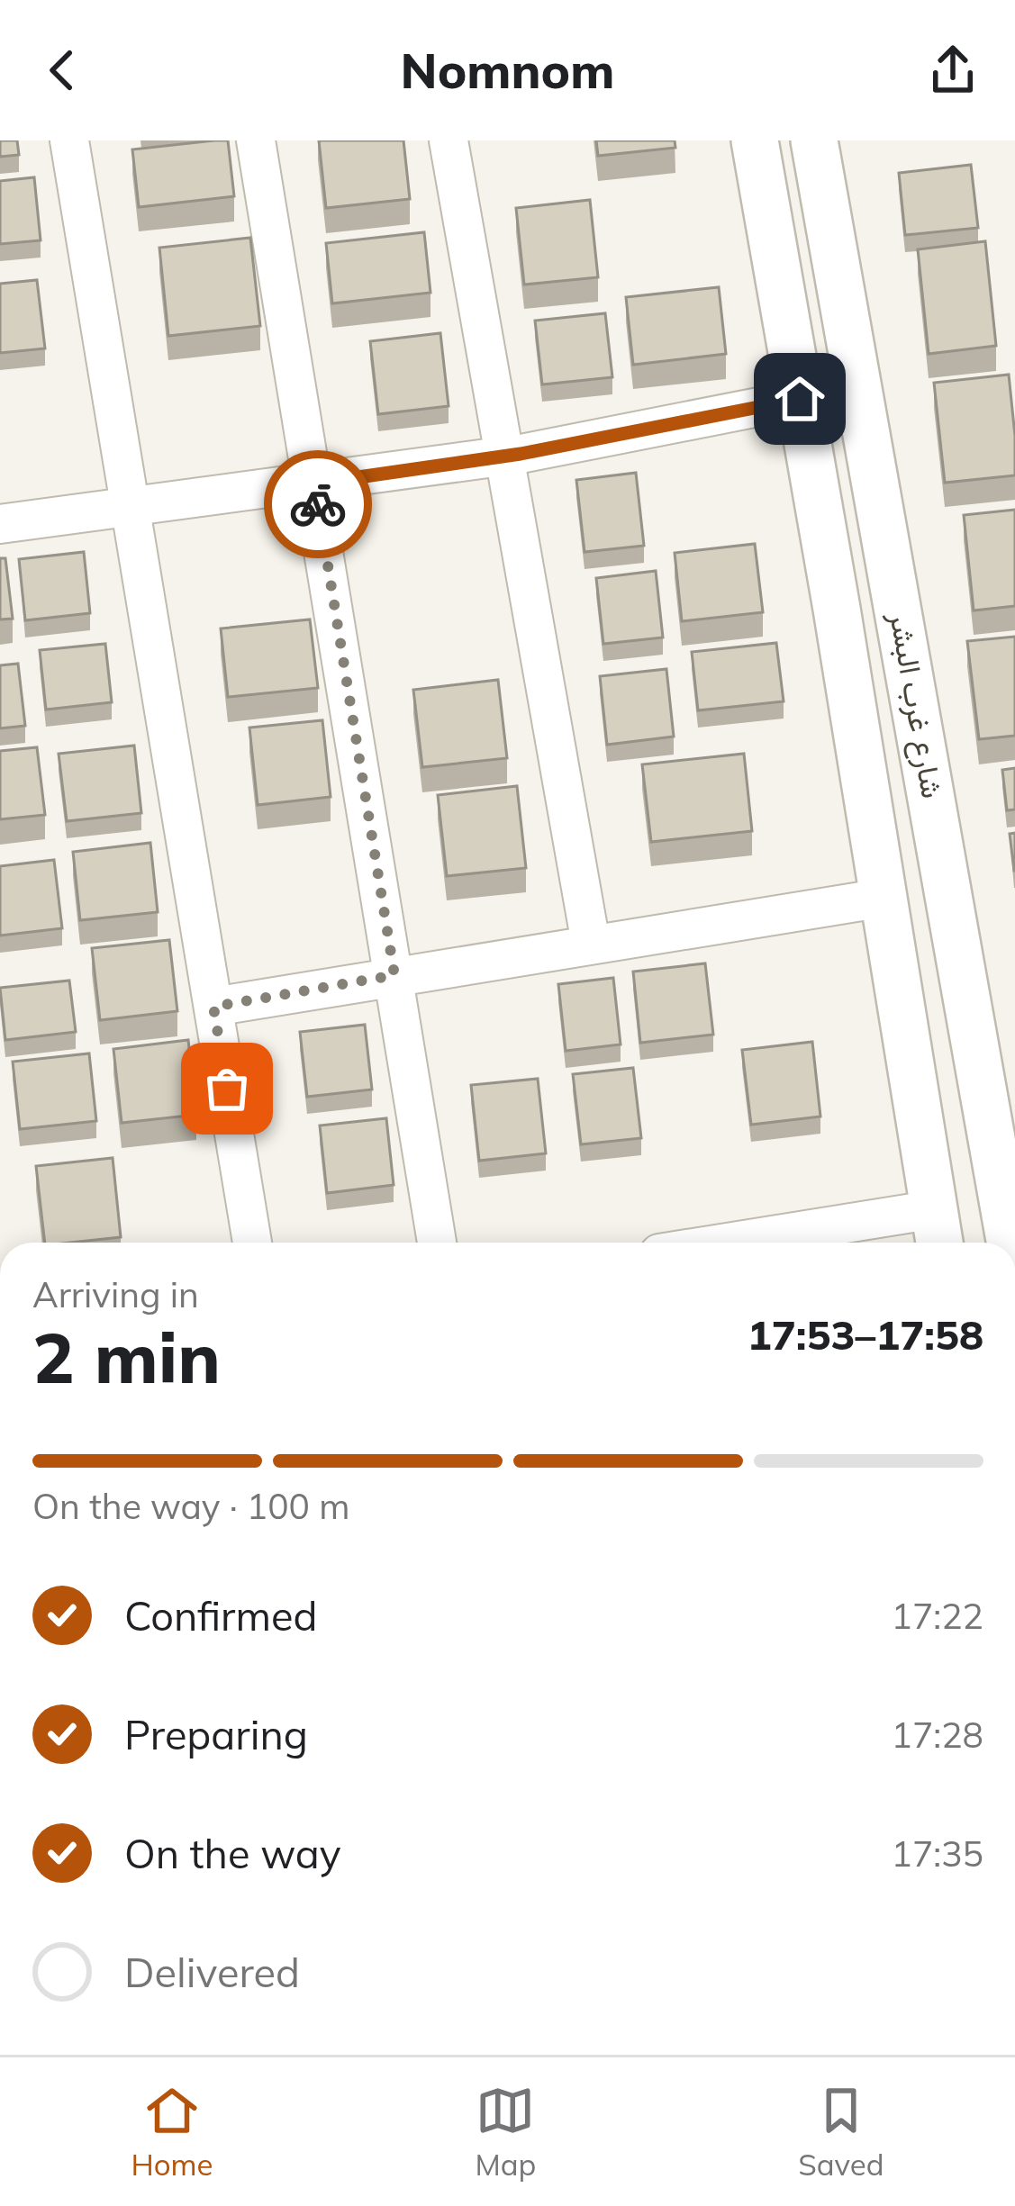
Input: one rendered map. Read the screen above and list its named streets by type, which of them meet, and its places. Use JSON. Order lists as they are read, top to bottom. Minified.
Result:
{"streets":{"street":["شارع غرب البشر"]},"page":{"header":"Nomnom","heading":["2 min","Arriving in","17:53–17:58"],"bar":"On the way · 100 m","list":[["Confirmed","17:22"],["Preparing","17:28"],["On the way","17:35"],"Delivered"],"tabs":["Home","Map","Saved"]}}
